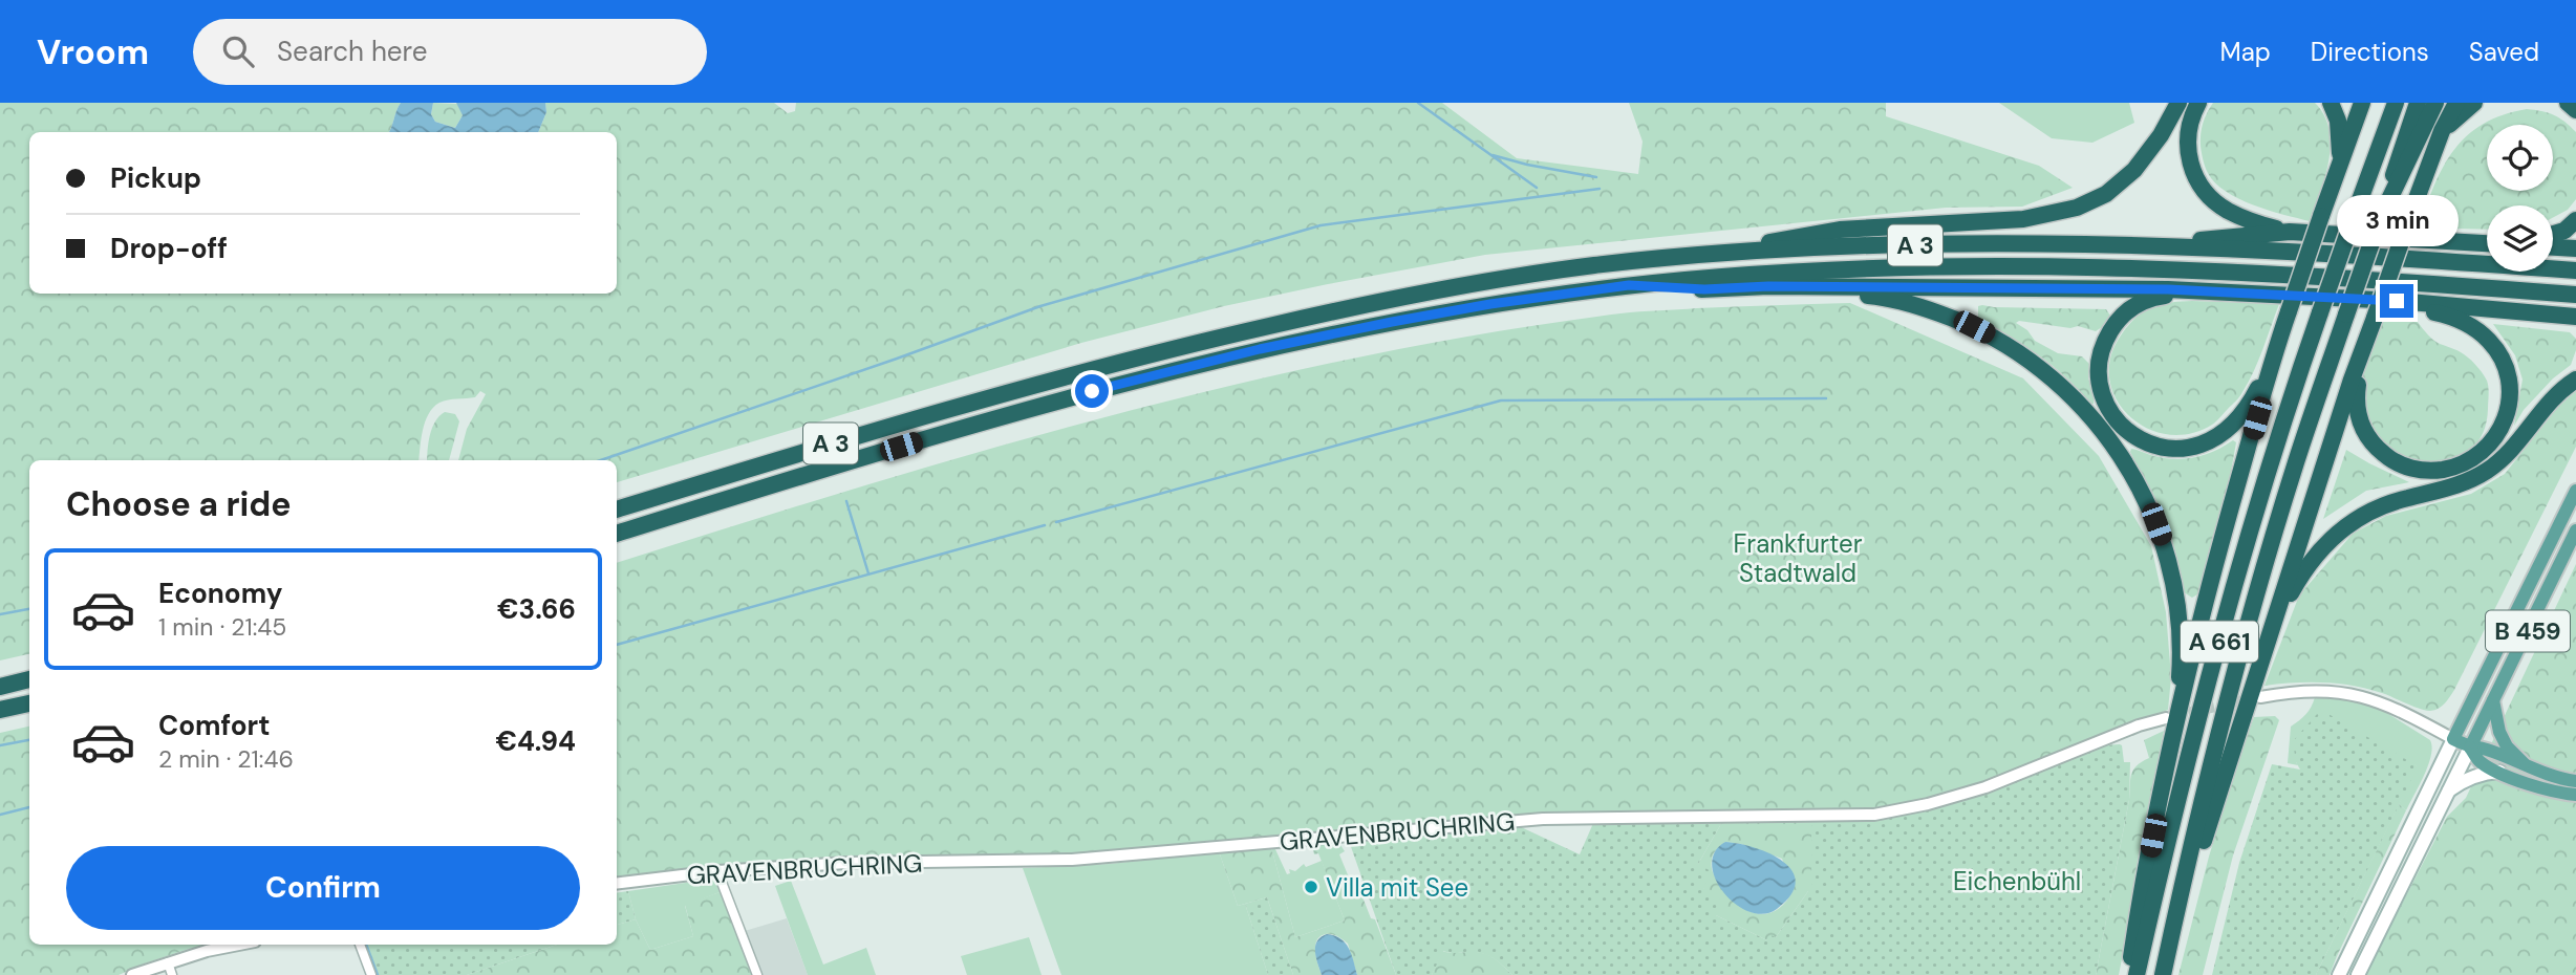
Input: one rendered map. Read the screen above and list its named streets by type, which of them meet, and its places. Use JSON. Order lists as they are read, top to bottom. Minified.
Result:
{"streets":{"highway":["A 3","A 661"],"main road":["B 459"],"street":["GRAVENBRUCHRING"]},"parks":["Frankfurter Stadtwald","Eichenbühl"],"places":["Villa mit See"],"page":{"header":"Vroom","search":"Search here","nav":["Map","Directions","Saved"],"banner":["Pickup","Drop-off"],"bubble":"3 min","heading":"Choose a ride","list":[{"name":"Economy","note":"1 min · 21:45","value":"€3.66"},{"name":"Comfort","note":"2 min · 21:46","value":"€4.94"}],"buttons":"Confirm"}}
